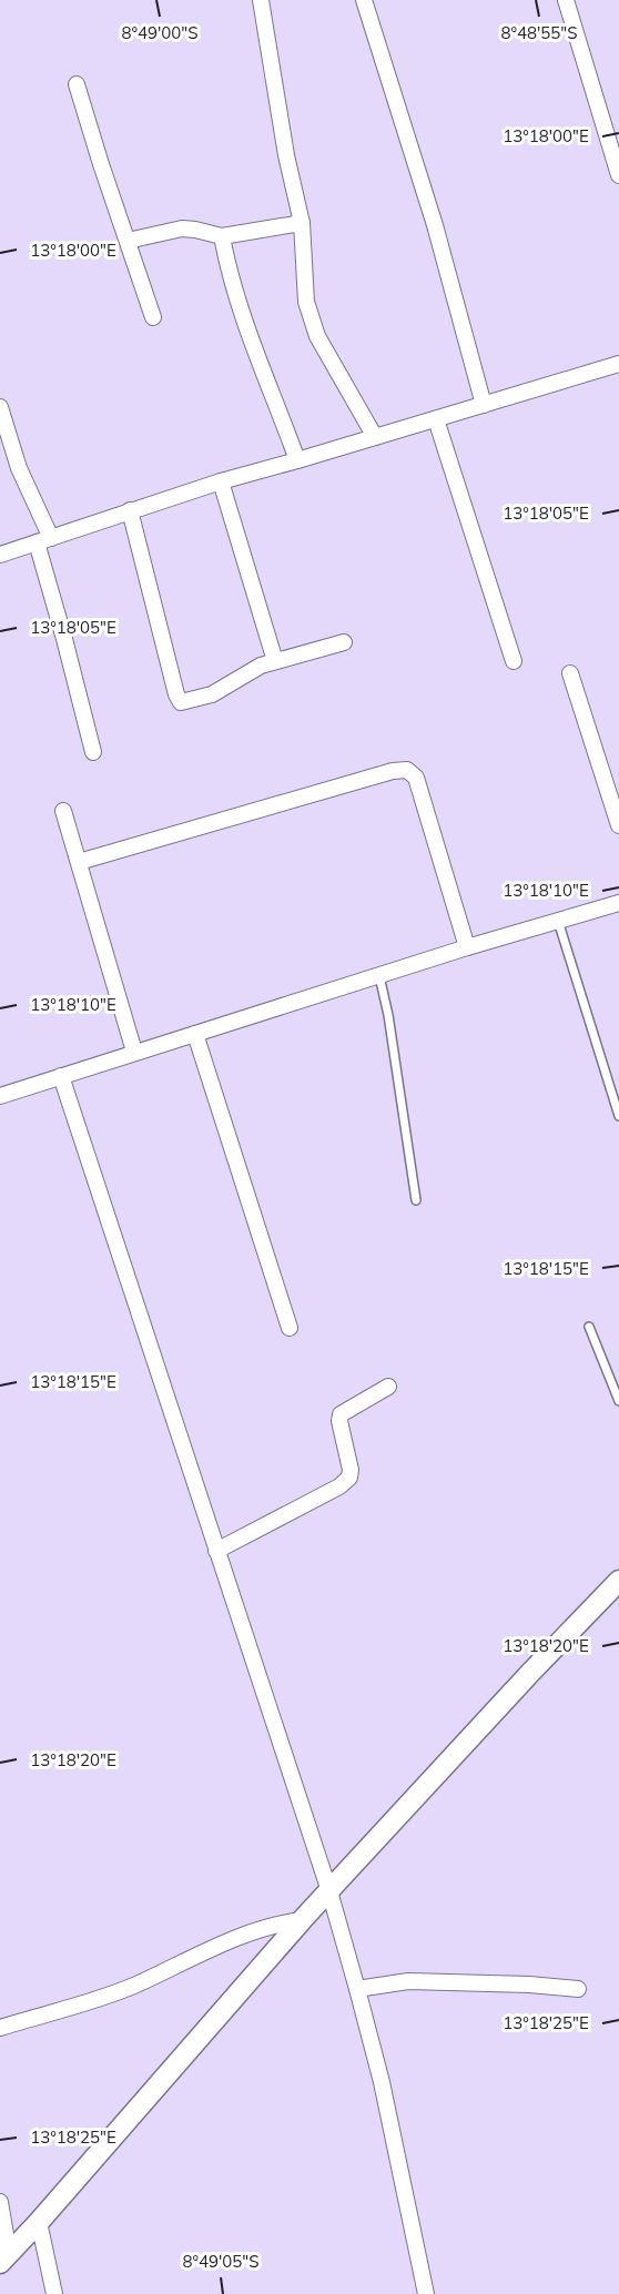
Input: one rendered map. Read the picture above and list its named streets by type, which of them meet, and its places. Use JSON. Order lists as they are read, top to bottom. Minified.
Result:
{"coordinates":["8°49'00\"S","8°48'55\"S","13°18'00\"E","13°18'05\"E","13°18'10\"E","13°18'15\"E","13°18'20\"E","13°18'25\"E","8°49'05\"S"]}
